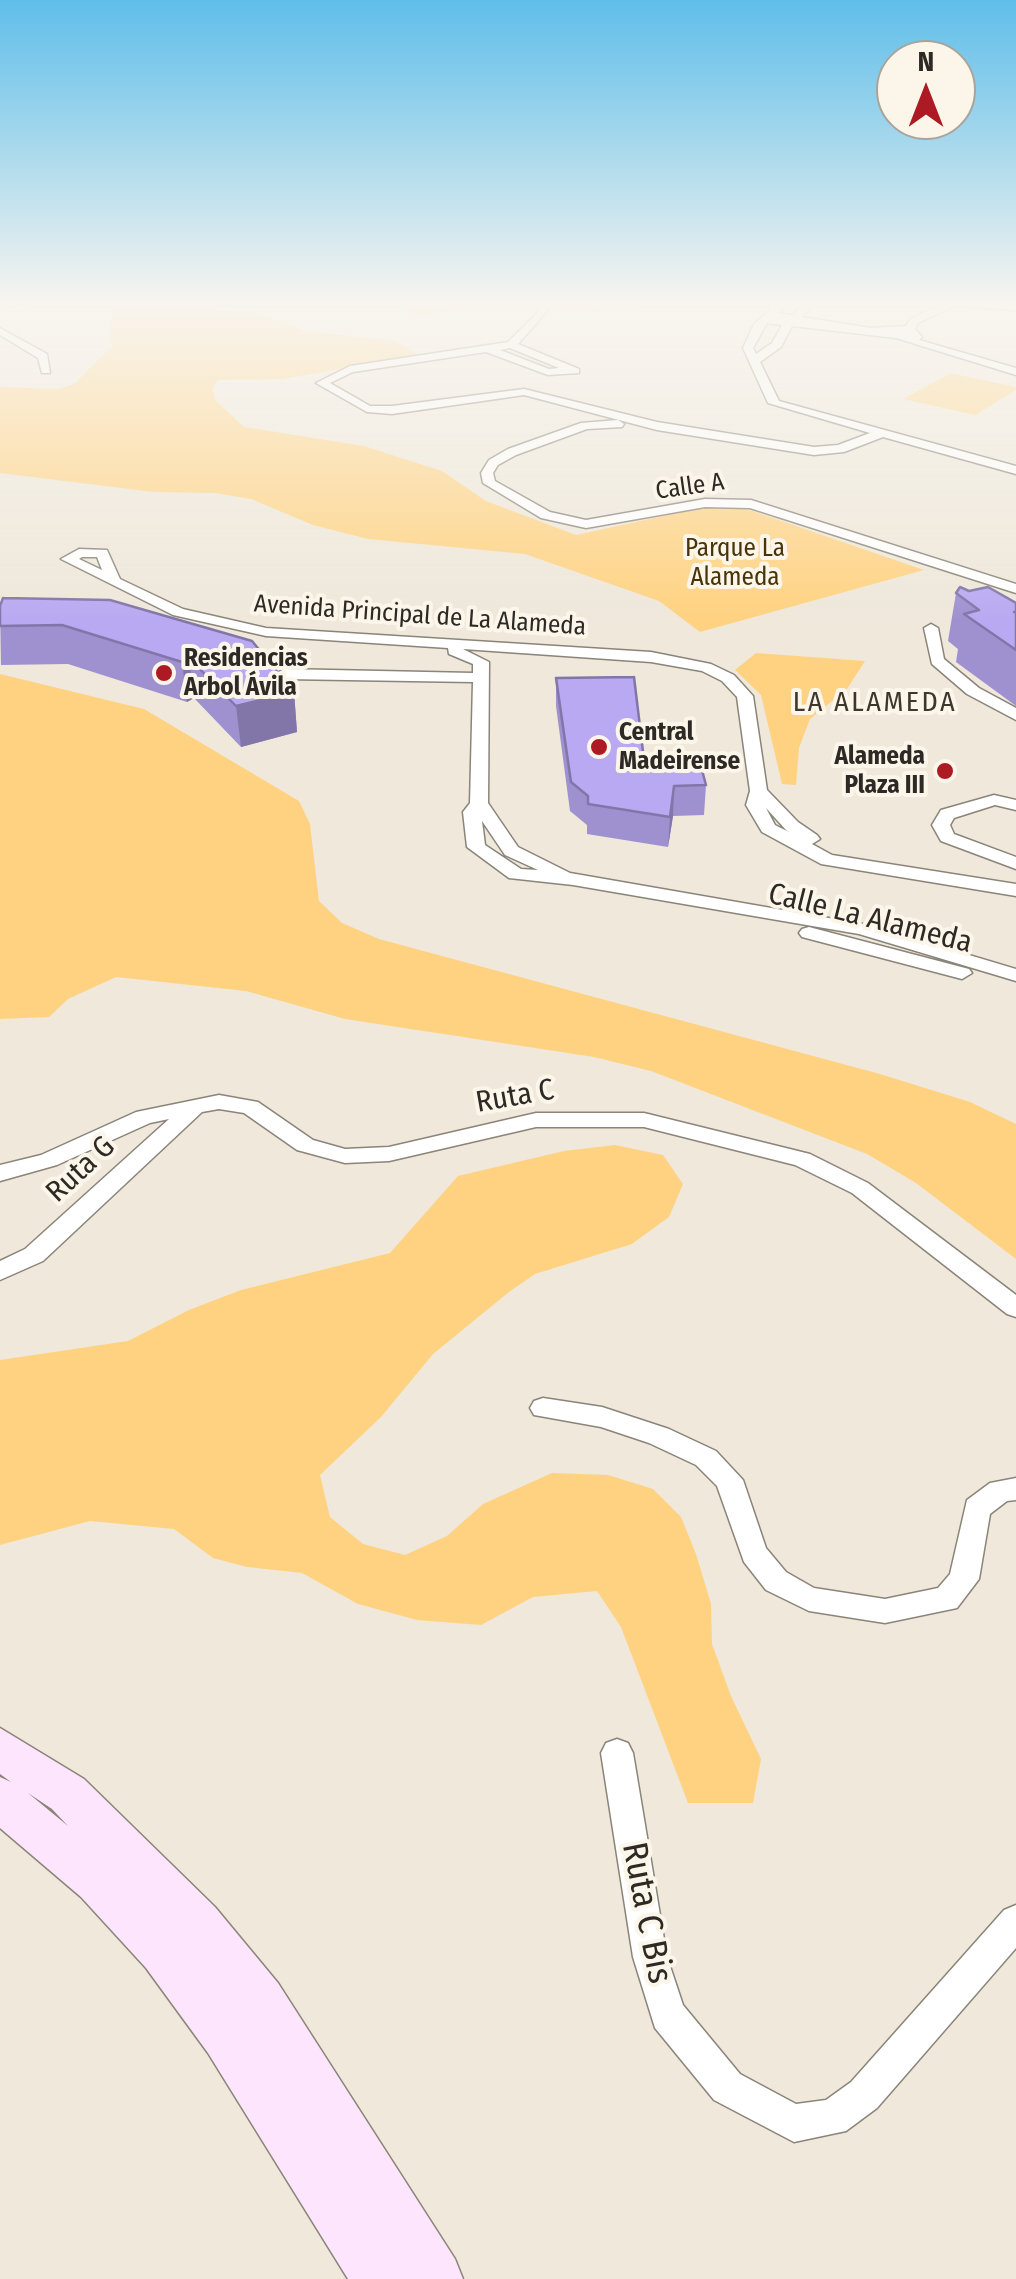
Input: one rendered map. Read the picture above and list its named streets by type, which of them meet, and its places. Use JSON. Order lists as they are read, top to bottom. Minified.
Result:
{"streets":{"street":["Calle A","Avenida Principal de La Alameda","Calle La Alameda","Ruta C","Ruta G","Ruta C Bis"]},"crossings":[["Ruta C","Ruta G"]],"districts":["LA ALAMEDA"],"parks":["Parque La Alameda"],"places":["Residencias Arbol Ávila","Central Madeirense","Alameda Plaza III"],"north":"top"}
